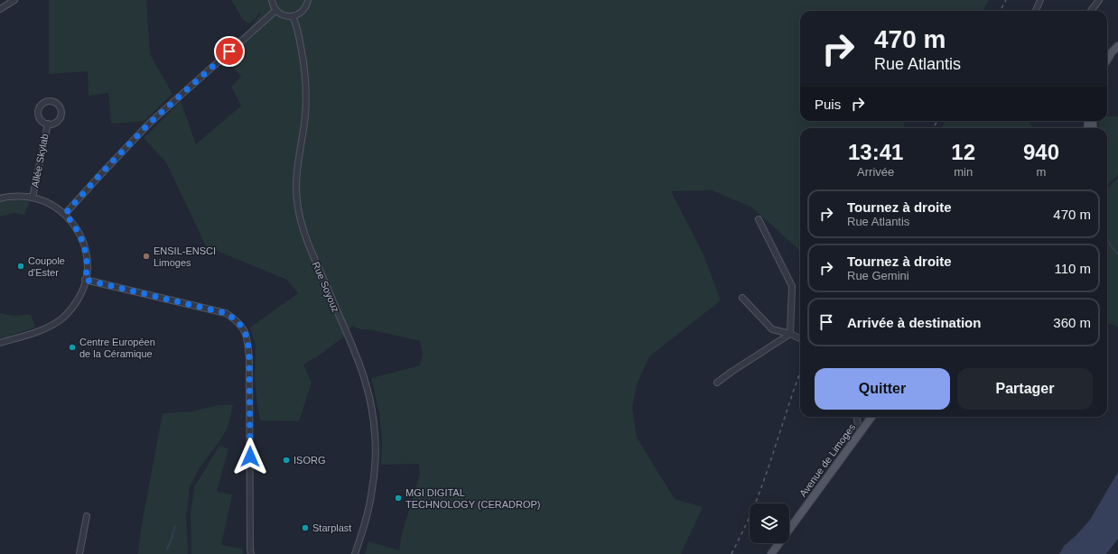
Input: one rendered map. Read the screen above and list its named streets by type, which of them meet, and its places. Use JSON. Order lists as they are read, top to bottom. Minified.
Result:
{"streets":{"main road":["Avenue de Limoges"],"street":["Allée Skylab","Rue Soyouz"]},"places":["ENSIL-ENSCI Limoges","Coupole d'Ester","Centre Européen de la Céramique","ISORG","MGI DIGITAL TECHNOLOGY (CERADROP)","Starplast"],"page":{"turn":["470 m","Rue Atlantis"],"then":"Puis","eta":["13:41","Arrivée","12","min","940","m"],"list":[{"name":"Tournez à droite","note":"Rue Atlantis","value":"470 m"},{"name":"Tournez à droite","note":"Rue Gemini","value":"110 m"},{"name":"Arrivée à destination","value":"360 m"}],"buttons":["Quitter","Partager"]}}
